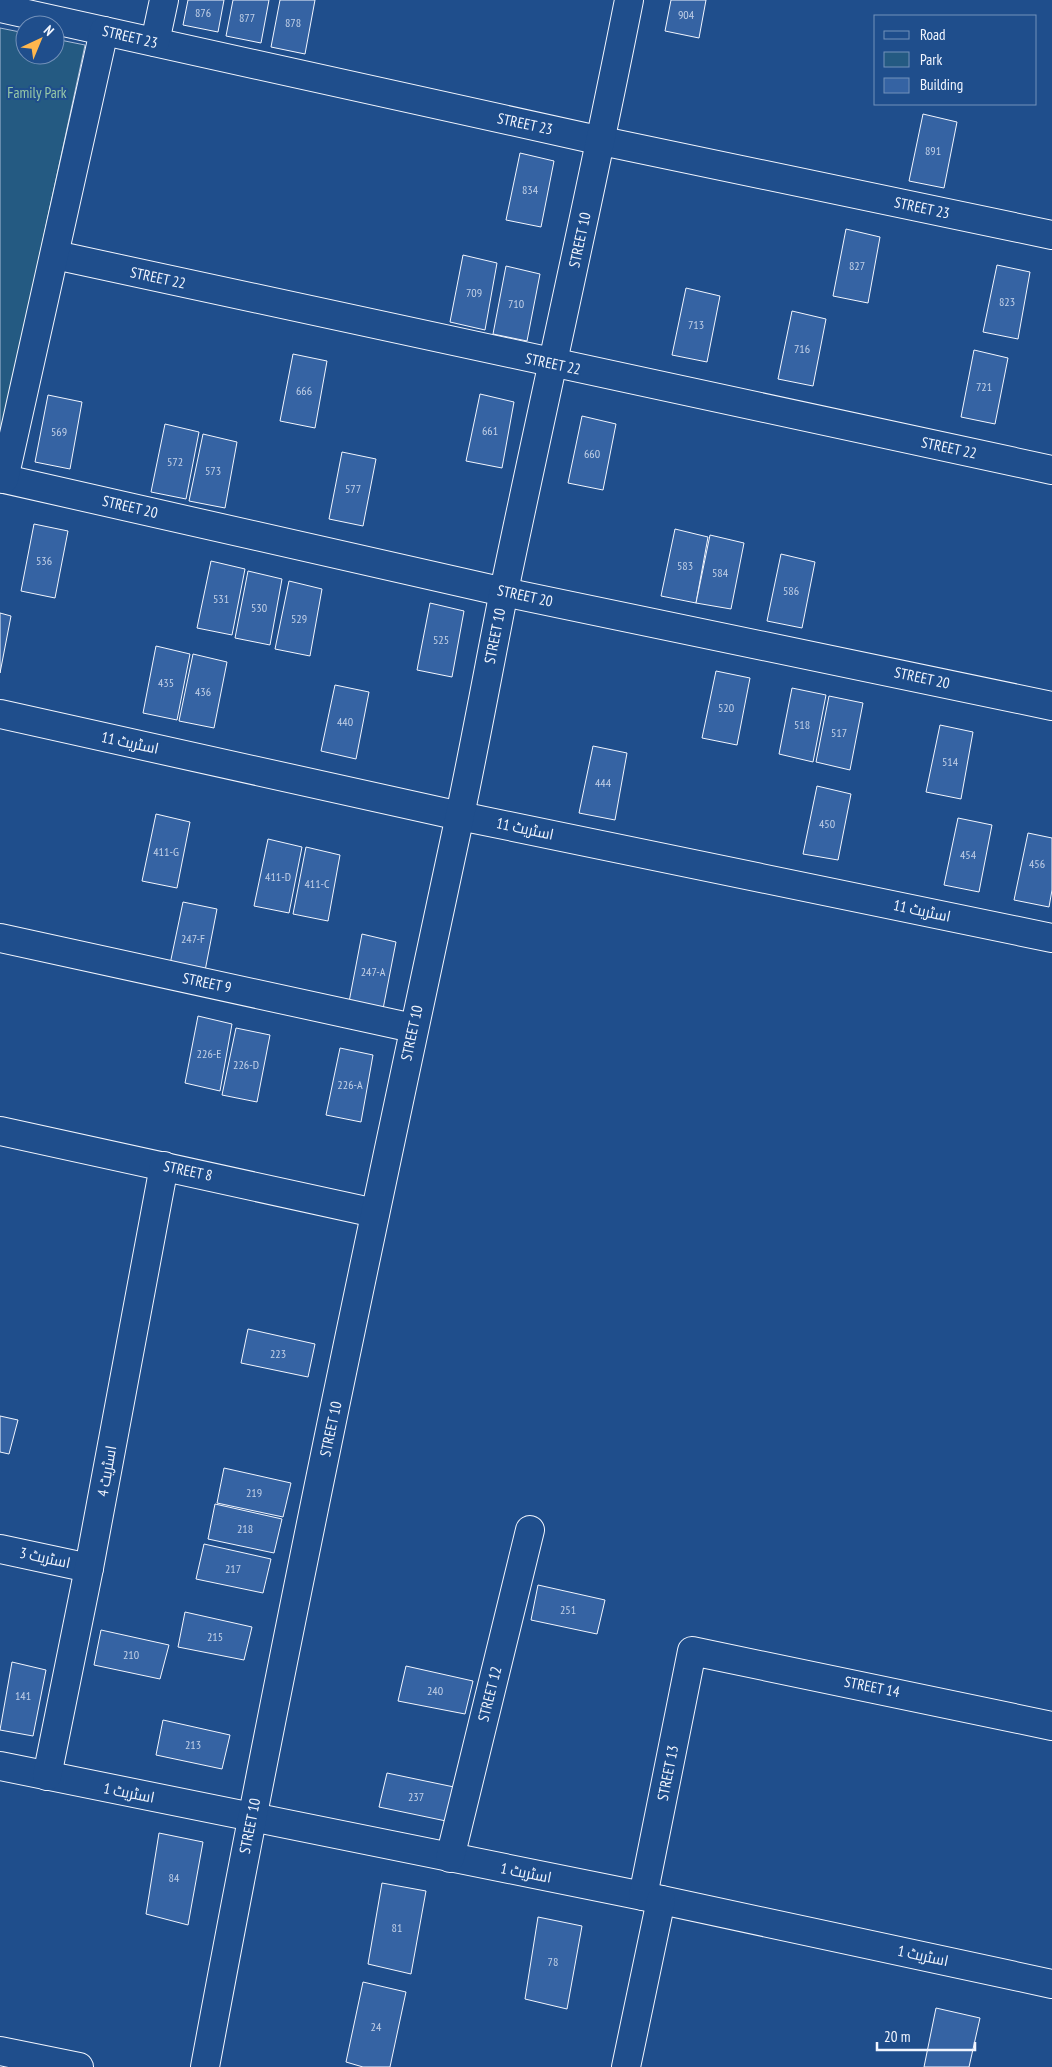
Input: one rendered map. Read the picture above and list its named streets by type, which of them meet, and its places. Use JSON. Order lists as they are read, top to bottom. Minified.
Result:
{"streets":{"street":["STREET 23","STREET 10","STREET 22","STREET 20","اسٹریٹ 11","STREET 9","STREET 8","اسٹریٹ 4","اسٹریٹ 3","STREET 14","STREET 12","STREET 13","اسٹریٹ 1"]},"crossings":[["STREET 23","STREET 10"],["STREET 10","STREET 22"],["STREET 10","STREET 20"],["STREET 10","اسٹریٹ 11"],["STREET 10","STREET 9"],["STREET 10","STREET 8"],["STREET 10","اسٹریٹ 1"],["STREET 8","اسٹریٹ 4"],["اسٹریٹ 4","اسٹریٹ 3"],["اسٹریٹ 4","اسٹریٹ 1"],["STREET 14","STREET 13"],["STREET 12","اسٹریٹ 1"],["STREET 13","اسٹریٹ 1"]],"parks":["Family Park"],"house_numbers":["876","904","877","878","891","834","827","709","823","710","713","716","721","666","661","569","660","572","573","577","536","583","584","586","531","530","529","525","435","436","520","440","518","517","514","444","450","411-G","454","456","411-D","411-C","247-F","247-A","226-E","226-D","226-A","223","219","218","217","251","215","210","240","141","213","237","84","81","78","24"],"legend":["Road","Park","Building"],"scale_bar":"20 m","north":"top right"}
